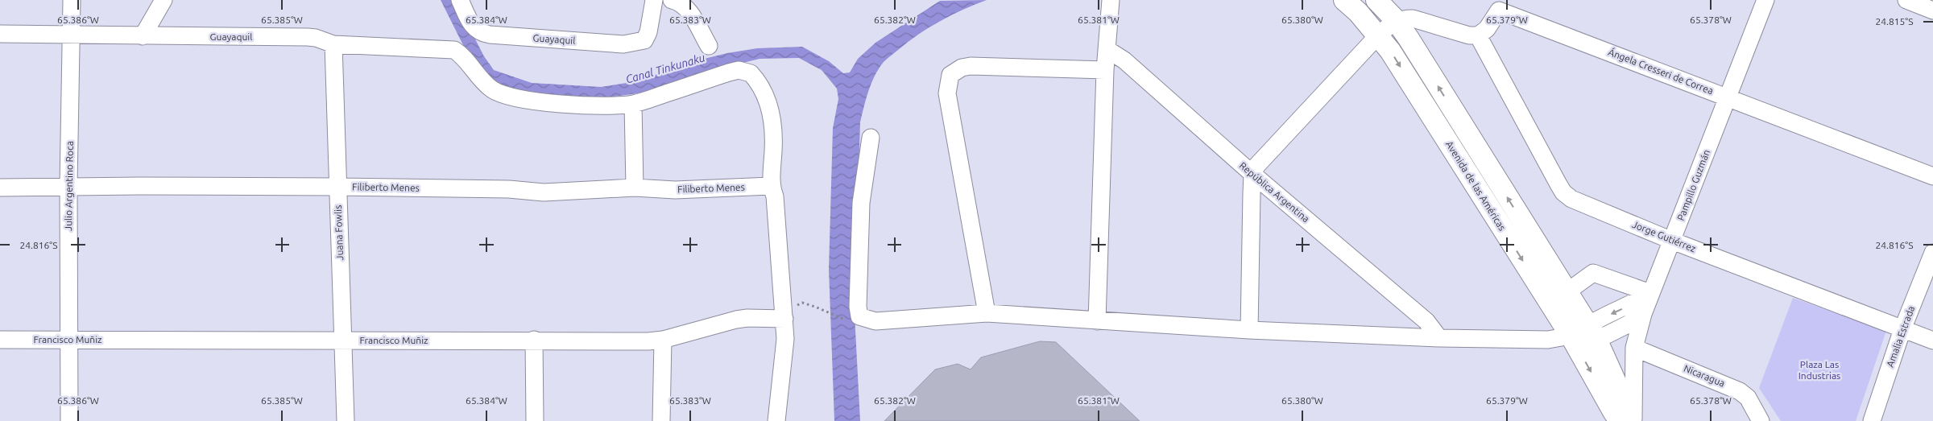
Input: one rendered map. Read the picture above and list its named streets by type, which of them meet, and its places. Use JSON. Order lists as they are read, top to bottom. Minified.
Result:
{"streets":{"main road":["Avenida de las Américas"],"street":["Guayaquil","Ángela Cresseri de Correa","Pampillo Guzmán","Julio Argentino Roca","Filiberto Menes","República Argentina","Juana Fowlis","Jorge Gutiérrez","Amalia Estrada","Francisco Muñiz","Nicaragua"]},"crossings":[["Guayaquil","Julio Argentino Roca"],["Guayaquil","Juana Fowlis"],["Ángela Cresseri de Correa","Pampillo Guzmán"],["Ángela Cresseri de Correa","Jorge Gutiérrez"],["Pampillo Guzmán","Jorge Gutiérrez"],["Pampillo Guzmán","Nicaragua"],["Julio Argentino Roca","Filiberto Menes"],["Julio Argentino Roca","Francisco Muñiz"],["Filiberto Menes","Juana Fowlis"],["Juana Fowlis","Francisco Muñiz"],["Jorge Gutiérrez","Amalia Estrada"]],"water":["Canal Tinkunaku"],"parks":["Plaza Las Industrias"],"coordinates":["65.386°W","65.385°W","65.384°W","65.383°W","65.382°W","65.381°W","65.380°W","65.379°W","65.378°W","24.815°S","24.816°S"]}
